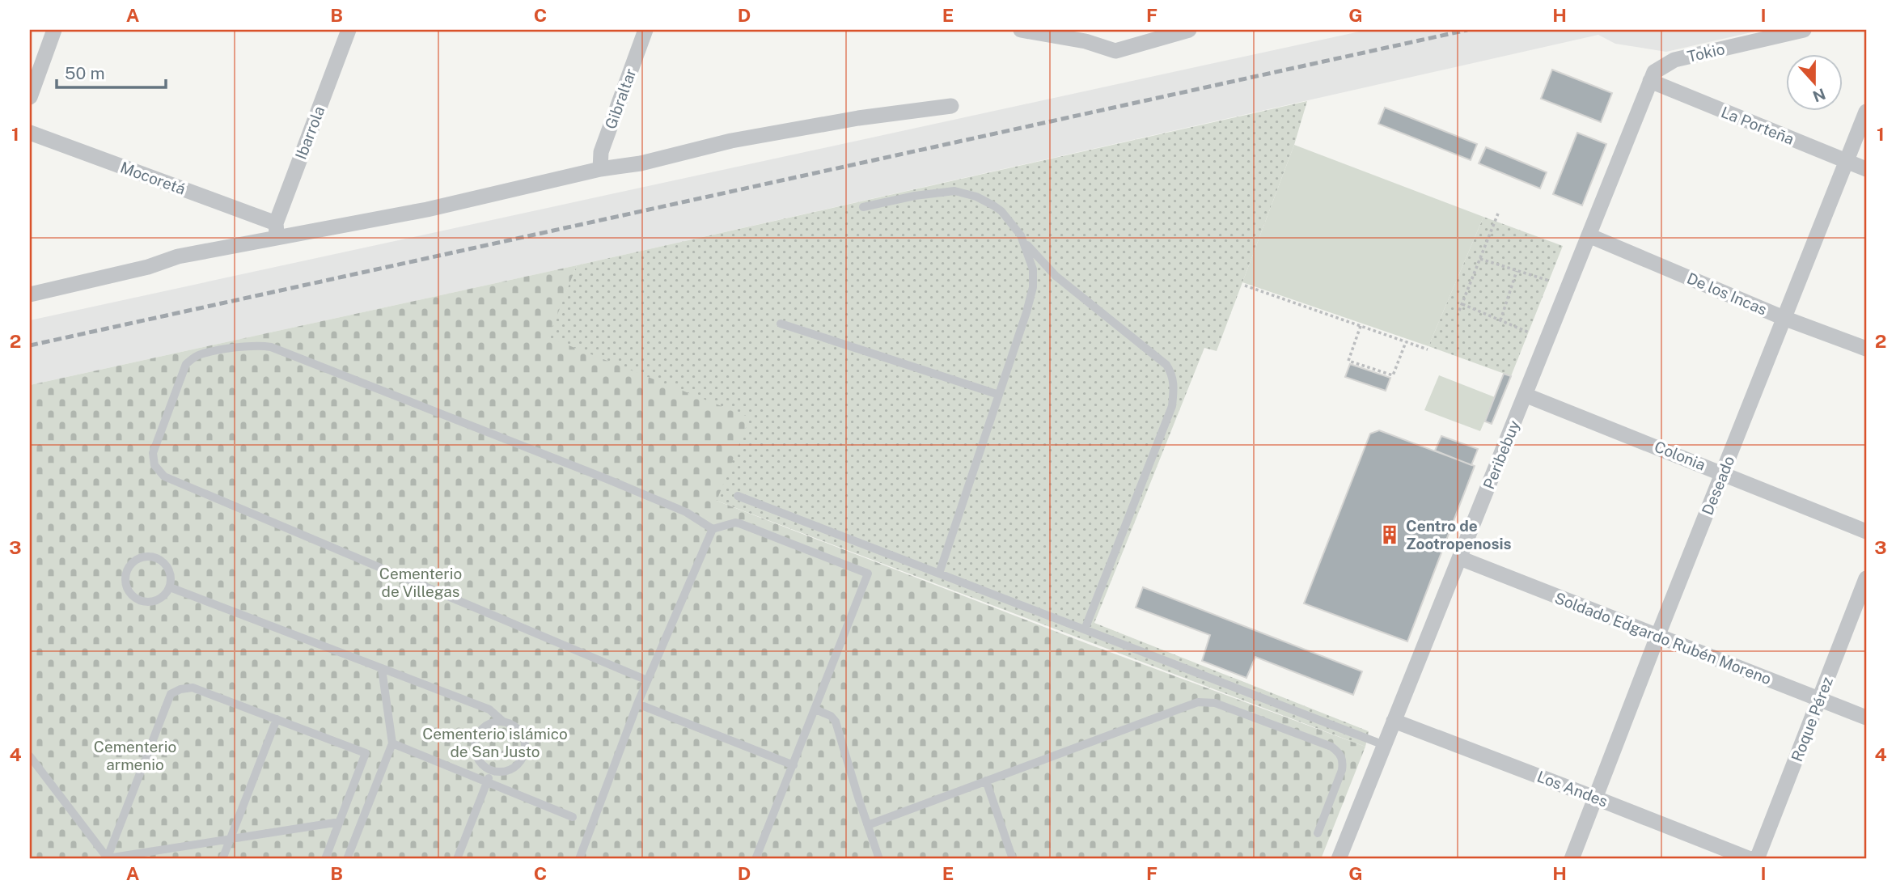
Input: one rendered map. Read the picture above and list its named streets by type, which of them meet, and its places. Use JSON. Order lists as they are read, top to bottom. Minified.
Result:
{"streets":{"street":["Tokio","Gibraltar","La Porteña","Ibarrola","Mocoretá","De los Incas","Peribebuy","Colonia","Deseado","Soldado Edgardo Rubén Moreno","Roque Pérez","Los Andes"]},"crossings":[["Tokio","Peribebuy"],["La Porteña","Peribebuy"],["La Porteña","Deseado"],["Ibarrola","Mocoretá"],["De los Incas","Peribebuy"],["De los Incas","Deseado"],["Peribebuy","Colonia"],["Peribebuy","Soldado Edgardo Rubén Moreno"],["Peribebuy","Los Andes"],["Colonia","Deseado"],["Deseado","Soldado Edgardo Rubén Moreno"],["Deseado","Los Andes"],["Soldado Edgardo Rubén Moreno","Roque Pérez"]],"parks":["Cementerio de Villegas","Cementerio islámico de San Justo","Cementerio armenio"],"places":{"building":["Centro de Zootropenosis"]},"scale_bar":"50 m","north":"bottom","grid":{"columns":["A","B","C","D","E","F","G","H","I"],"rows":["1","2","3","4"]}}
